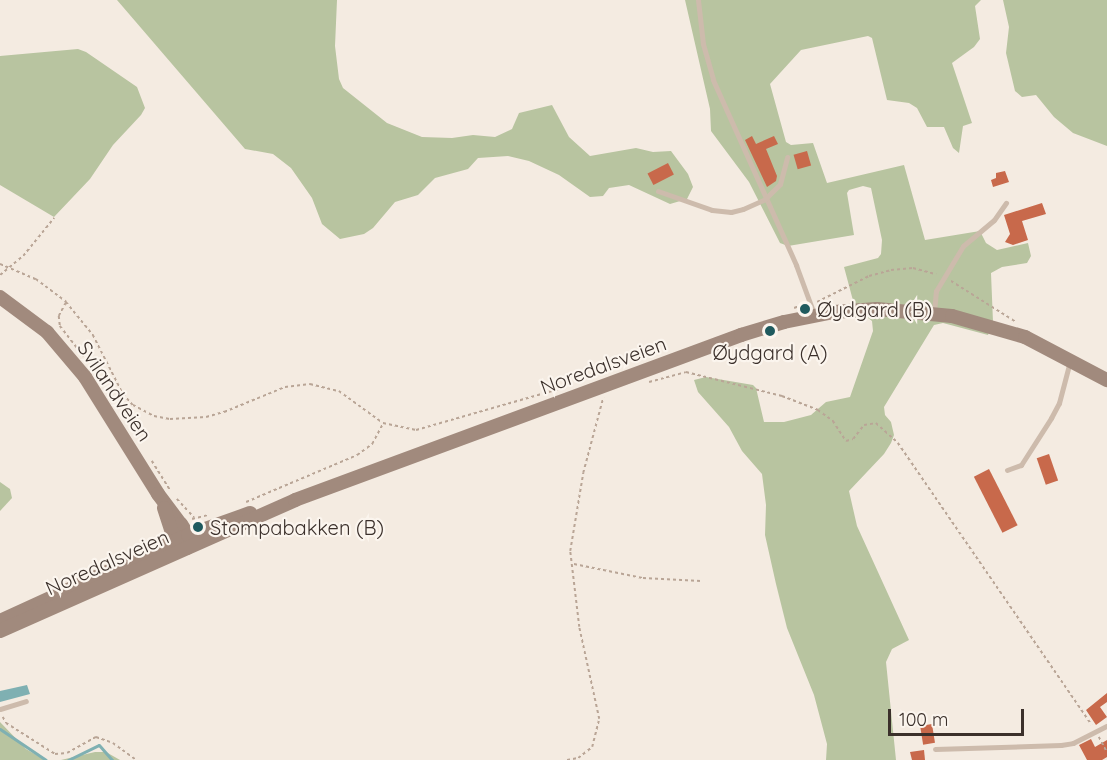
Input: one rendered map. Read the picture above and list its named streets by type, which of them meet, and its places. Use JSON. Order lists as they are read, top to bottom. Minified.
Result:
{"streets":{"main road":["Noredalsveien","Svilandveien"]},"crossings":[["Noredalsveien","Svilandveien"]],"places":["Øydgard (B)","Øydgard (A)","Stompabakken (B)"],"scale_bar":"100 m"}
